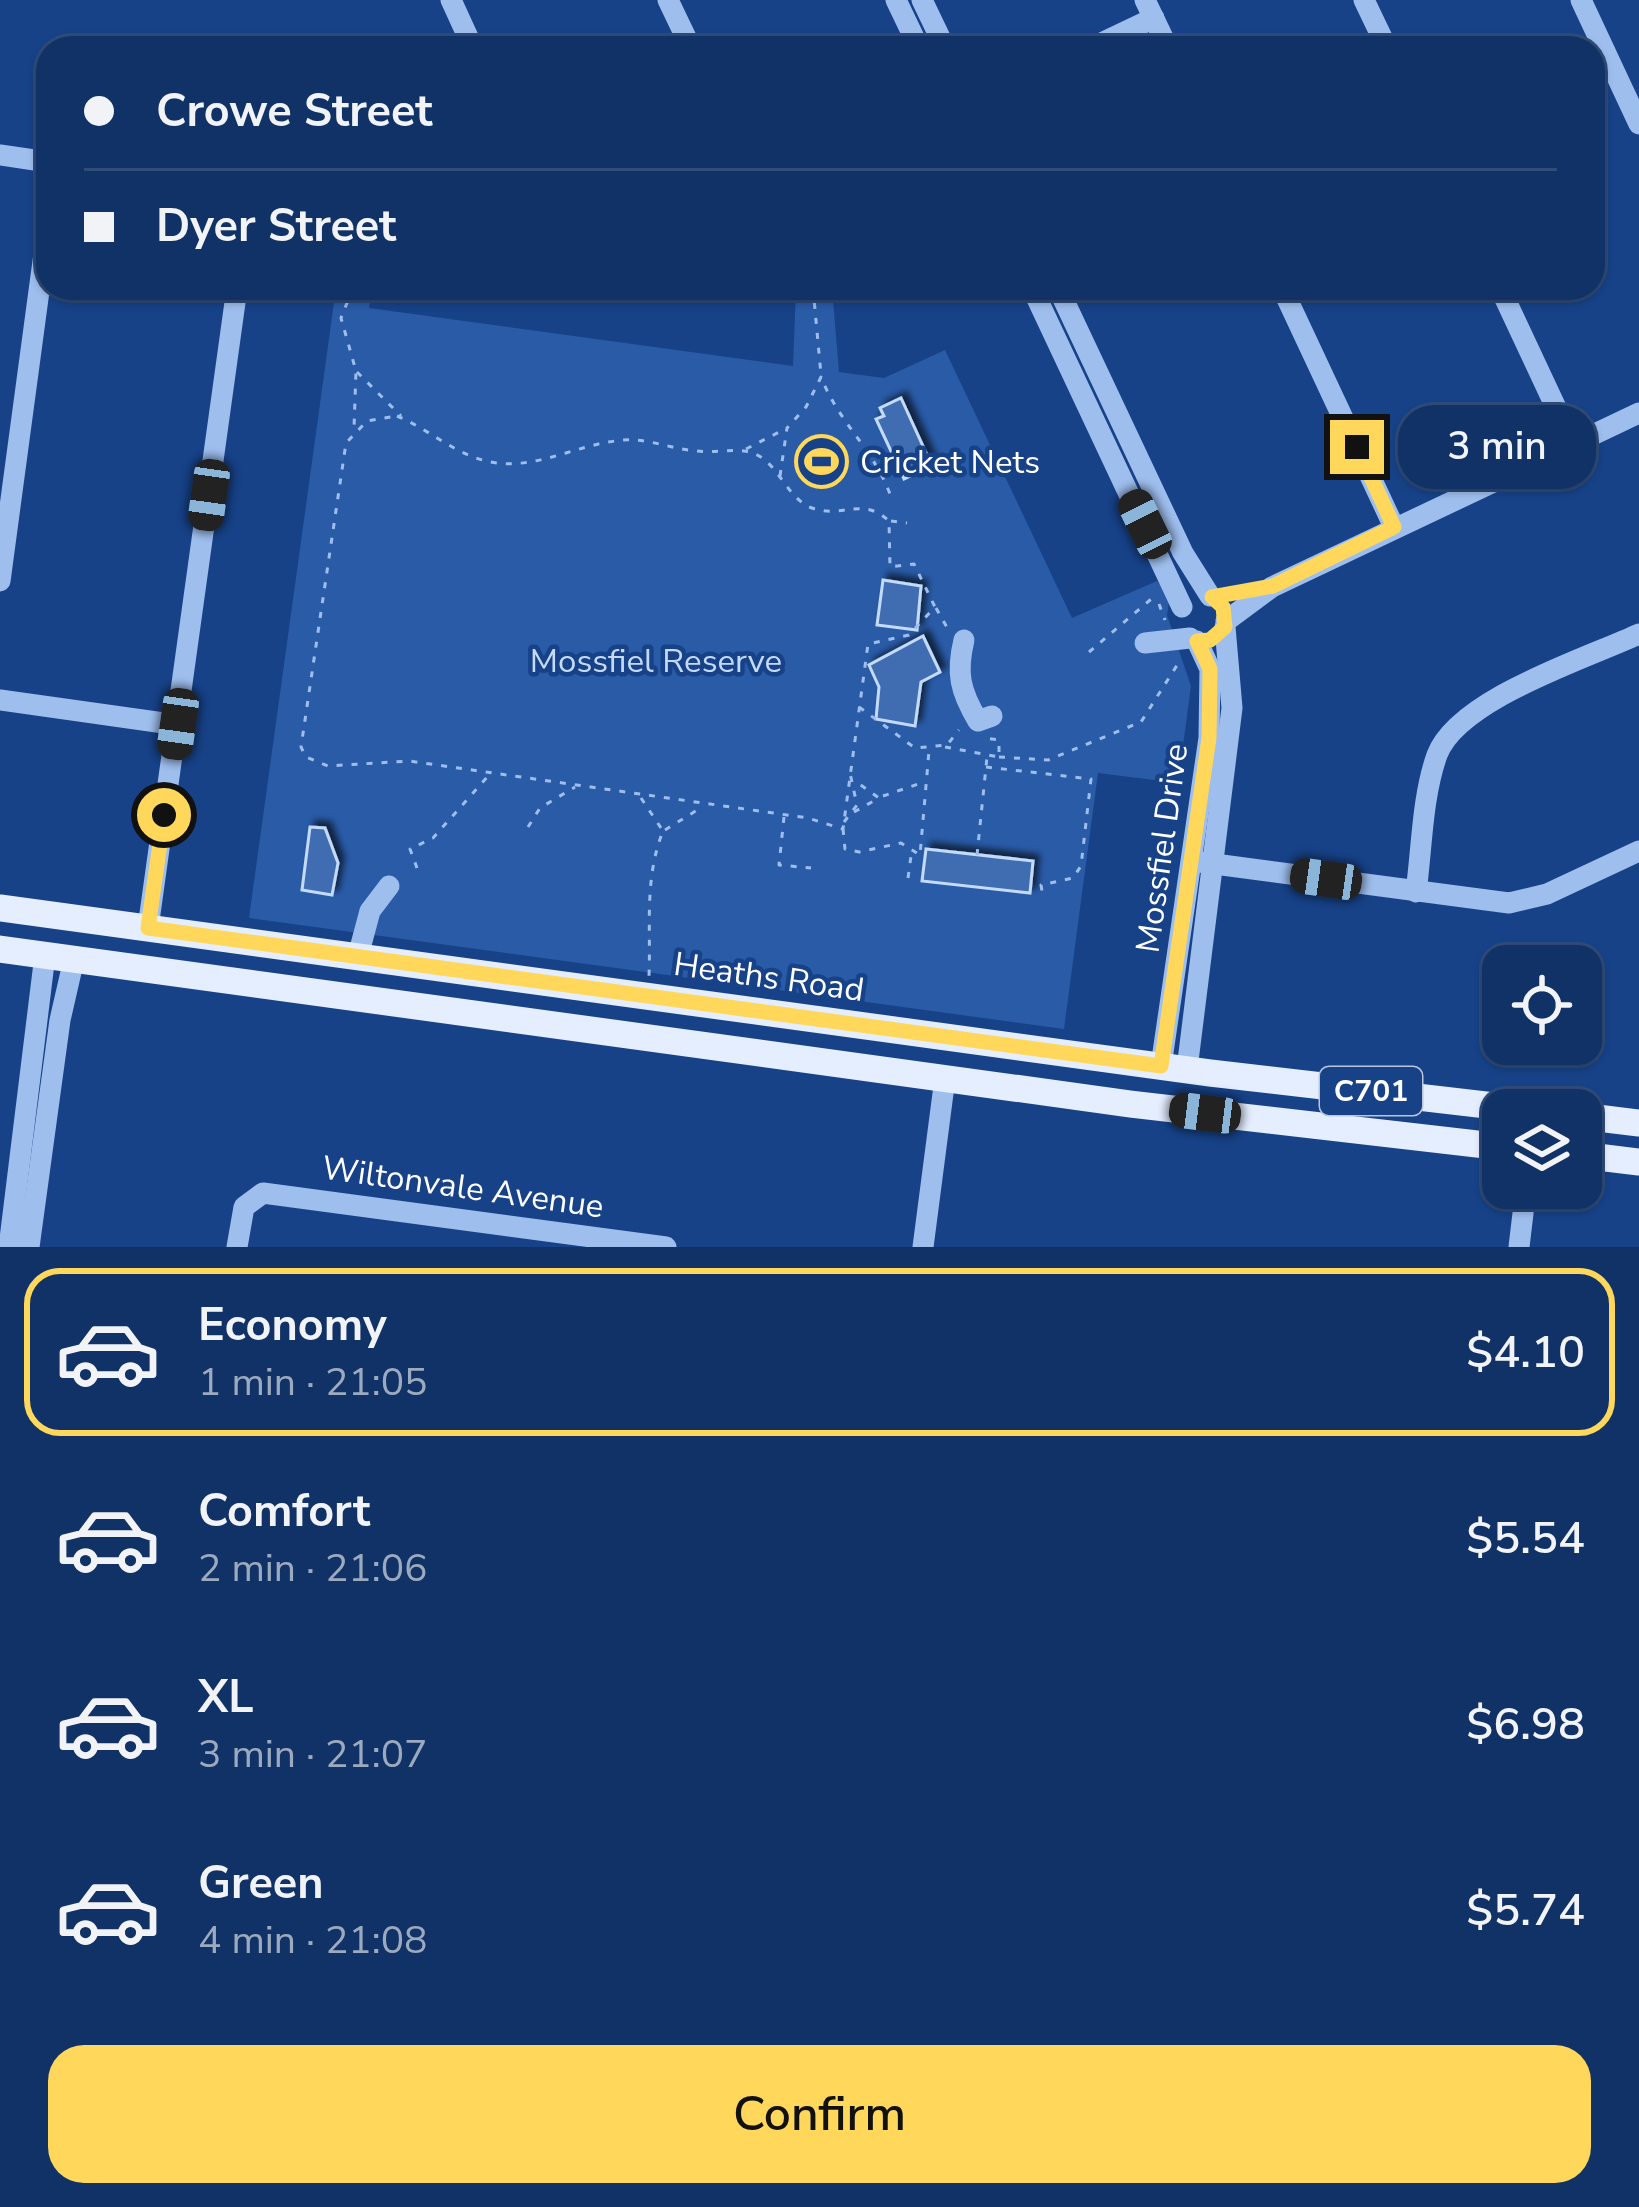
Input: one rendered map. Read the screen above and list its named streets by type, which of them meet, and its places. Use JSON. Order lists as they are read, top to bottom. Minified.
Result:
{"streets":{"main road":["Heaths Road","C701"],"street":["Mossfiel Drive","Wiltonvale Avenue"]},"crossings":[["Mossfiel Drive","Heaths Road"]],"parks":["Mossfiel Reserve"],"places":{"sports":["Cricket Nets"]},"page":{"banner":["Crowe Street","Dyer Street"],"bubble":"3 min","list":[{"name":"Economy","note":"1 min · 21:05","value":"$4.10"},{"name":"Comfort","note":"2 min · 21:06","value":"$5.54"},{"name":"XL","note":"3 min · 21:07","value":"$6.98"},{"name":"Green","note":"4 min · 21:08","value":"$5.74"}],"buttons":"Confirm"}}
